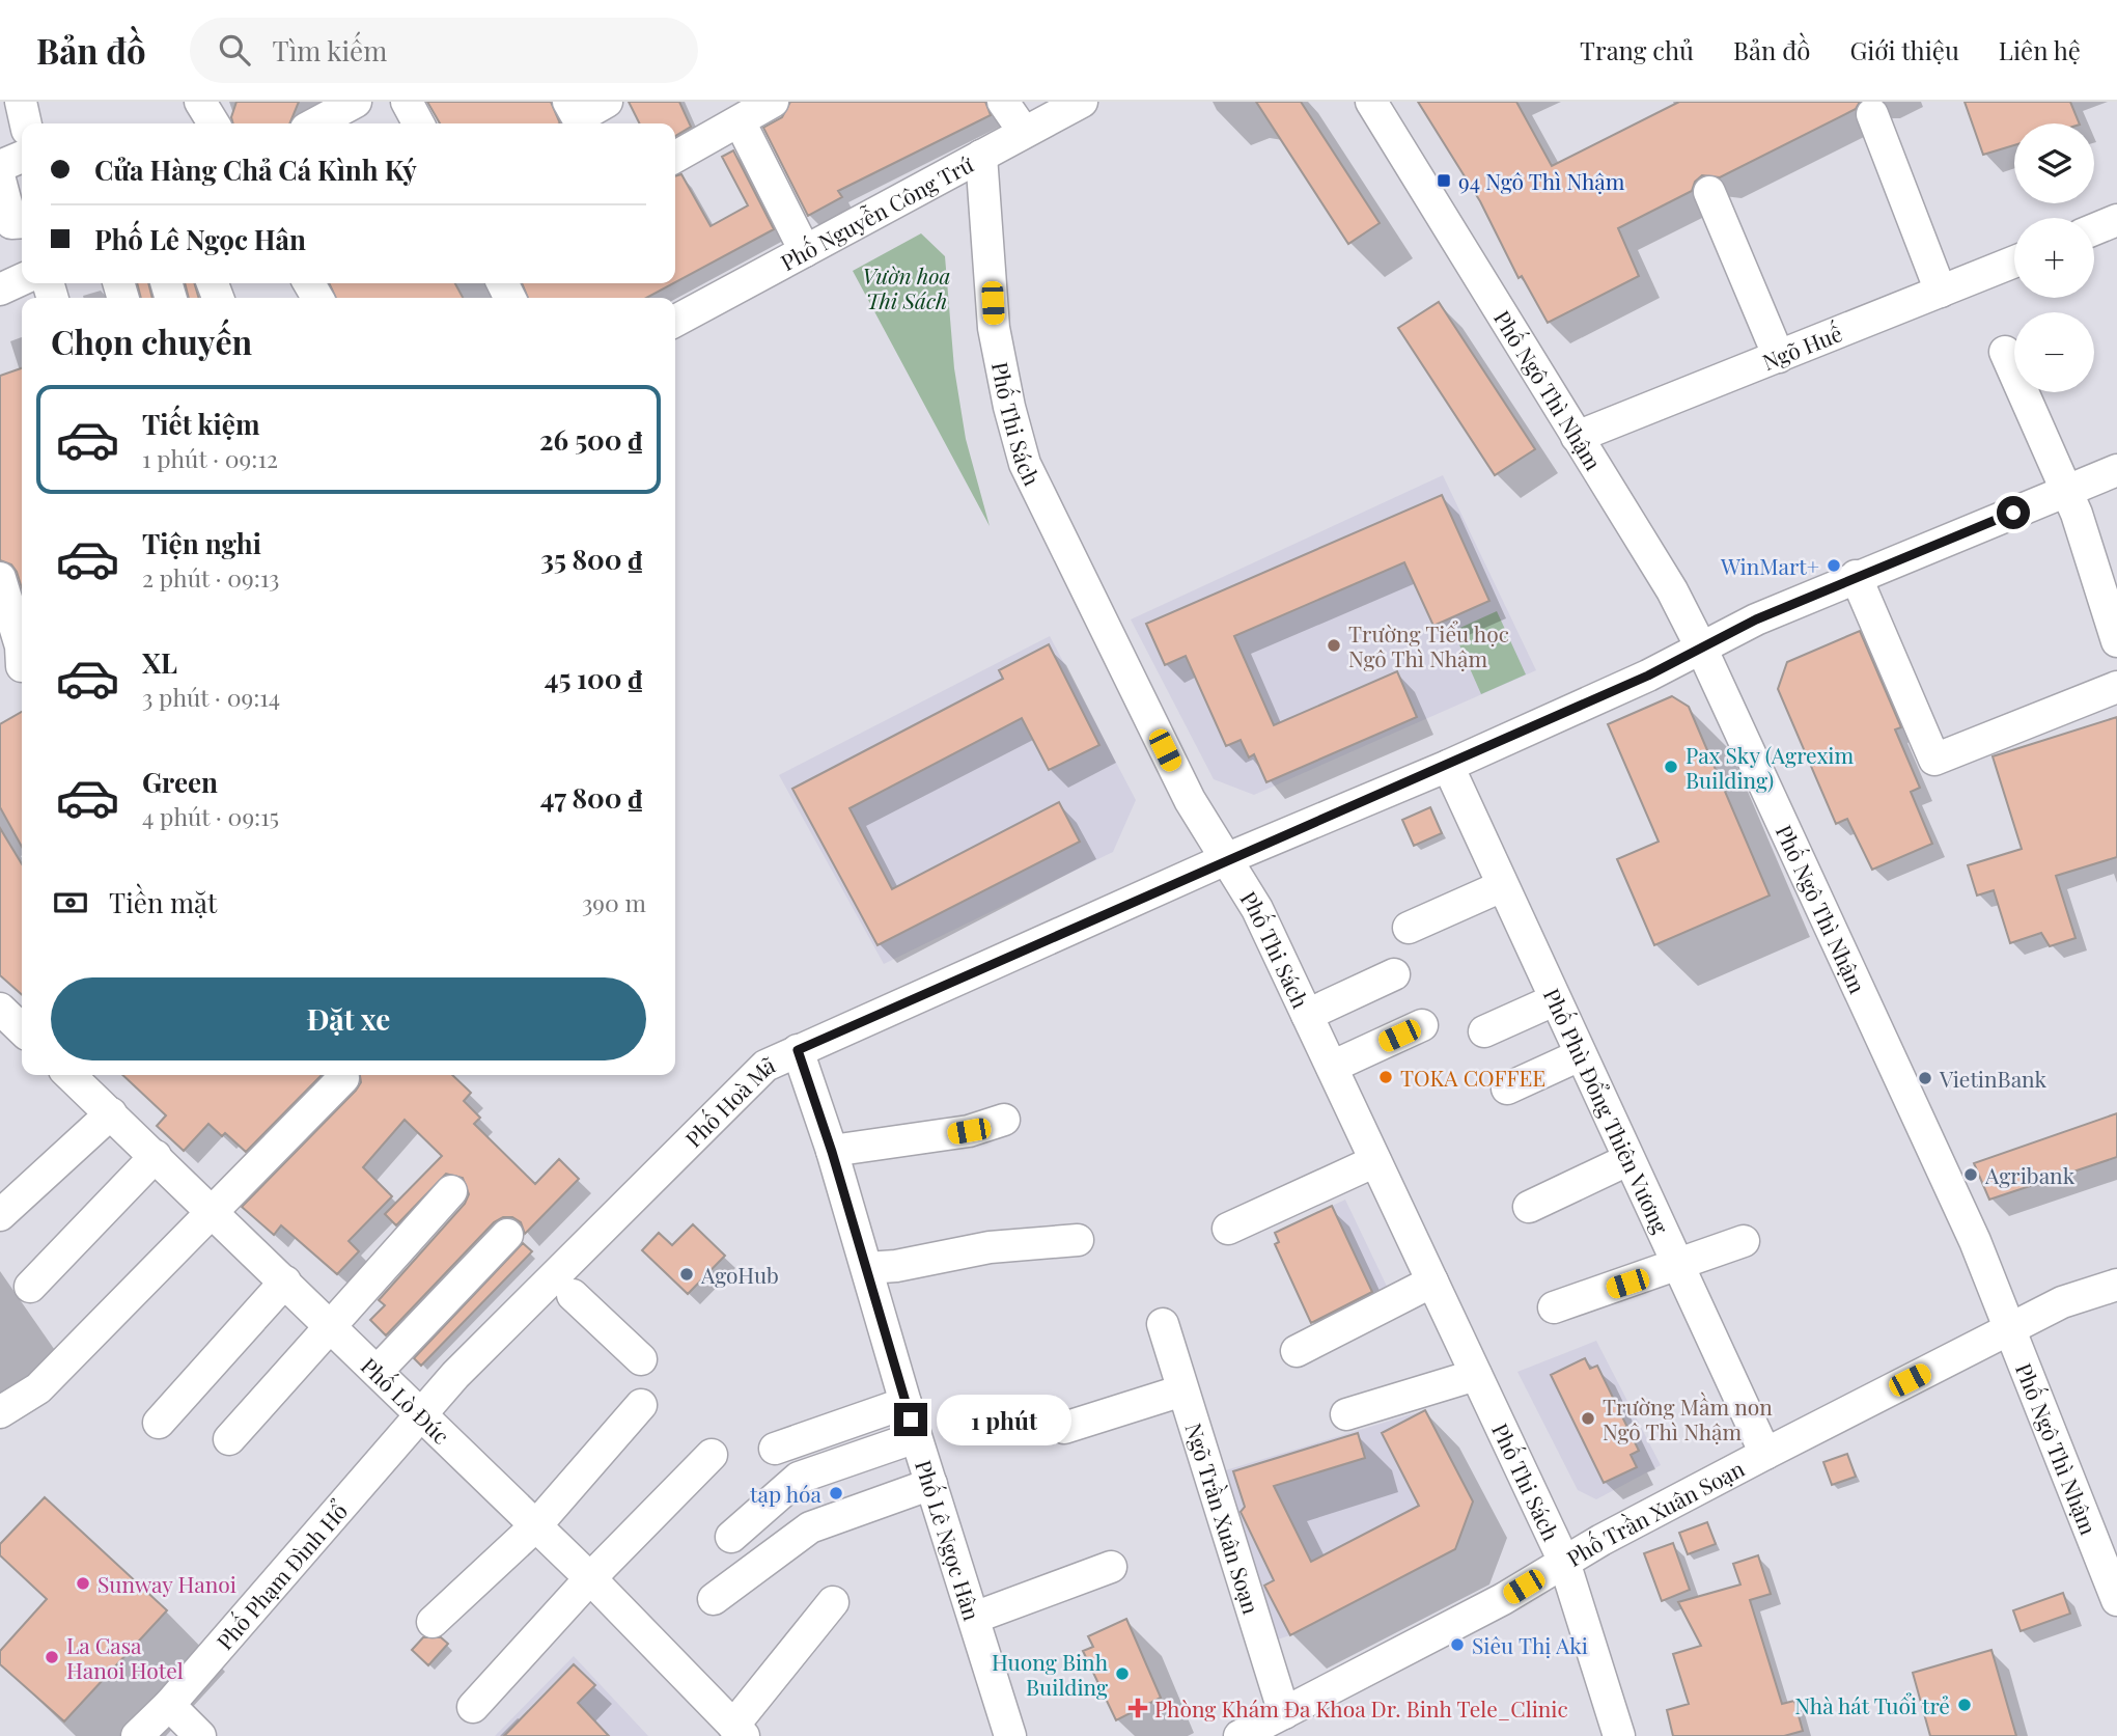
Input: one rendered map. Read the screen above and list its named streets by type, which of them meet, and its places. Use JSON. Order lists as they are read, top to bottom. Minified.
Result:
{"streets":{"street":["Phố Nguyễn Công Trứ","Ngõ Huế","Phố Ngô Thì Nhậm","Phố Thi Sách","Phố Hoà Mã","Phố Phù Đổng Thiên Vương","Phố Lò Đúc","Phố Trần Xuân Soạn","Ngõ Trần Xuân Soạn","Phố Lê Ngọc Hân","Phố Phạm Đình Hổ"]},"crossings":[["Phố Nguyễn Công Trứ","Phố Thi Sách"],["Ngõ Huế","Phố Ngô Thì Nhậm"],["Phố Ngô Thì Nhậm","Phố Hoà Mã"],["Phố Ngô Thì Nhậm","Phố Trần Xuân Soạn"],["Phố Thi Sách","Phố Hoà Mã"],["Phố Thi Sách","Phố Trần Xuân Soạn"],["Phố Hoà Mã","Phố Phù Đổng Thiên Vương"],["Phố Hoà Mã","Phố Lò Đúc"],["Phố Hoà Mã","Phố Lê Ngọc Hân"],["Phố Hoà Mã","Phố Phạm Đình Hổ"],["Phố Phù Đổng Thiên Vương","Phố Trần Xuân Soạn"],["Phố Lò Đúc","Phố Phạm Đình Hổ"],["Phố Trần Xuân Soạn","Ngõ Trần Xuân Soạn"]],"parks":["Vườn hoa Thi Sách"],"places":{"transit":["94 Ngô Thì Nhậm"],"other":["WinMart+","Trường Tiểu học Ngô Thì Nhậm","Pax Sky (Agrexim Building)","TOKA COFFEE","VietinBank","Agribank","AgoHub","Trường Mầm non Ngô Thì Nhậm","tạp hóa","Sunway Hanoi","Siêu Thị Aki","La Casa Hanoi Hotel","Huong Binh Building","Nhà hát Tuổi trẻ"],"health":["Phòng Khám Đa Khoa Dr. Binh Tele_Clinic"]},"page":{"header":"Bản đồ","search":"Tìm kiếm","nav":["Trang chủ","Bản đồ","Giới thiệu","Liên hệ"],"map_buttons":["+","−"],"banner":["Cửa Hàng Chả Cá Kình Ký","Phố Lê Ngọc Hân"],"heading":"Chọn chuyến","list":[{"name":"Tiết kiệm","note":"1 phút · 09:12","value":"26 500 ₫"},{"name":"Tiện nghi","note":"2 phút · 09:13","value":"35 800 ₫"},{"name":"XL","note":"3 phút · 09:14","value":"45 100 ₫"},{"name":"Green","note":"4 phút · 09:15","value":"47 800 ₫"}],"pay":["Tiền mặt","390 m"],"buttons":"Đặt xe","bubble":"1 phút"}}
